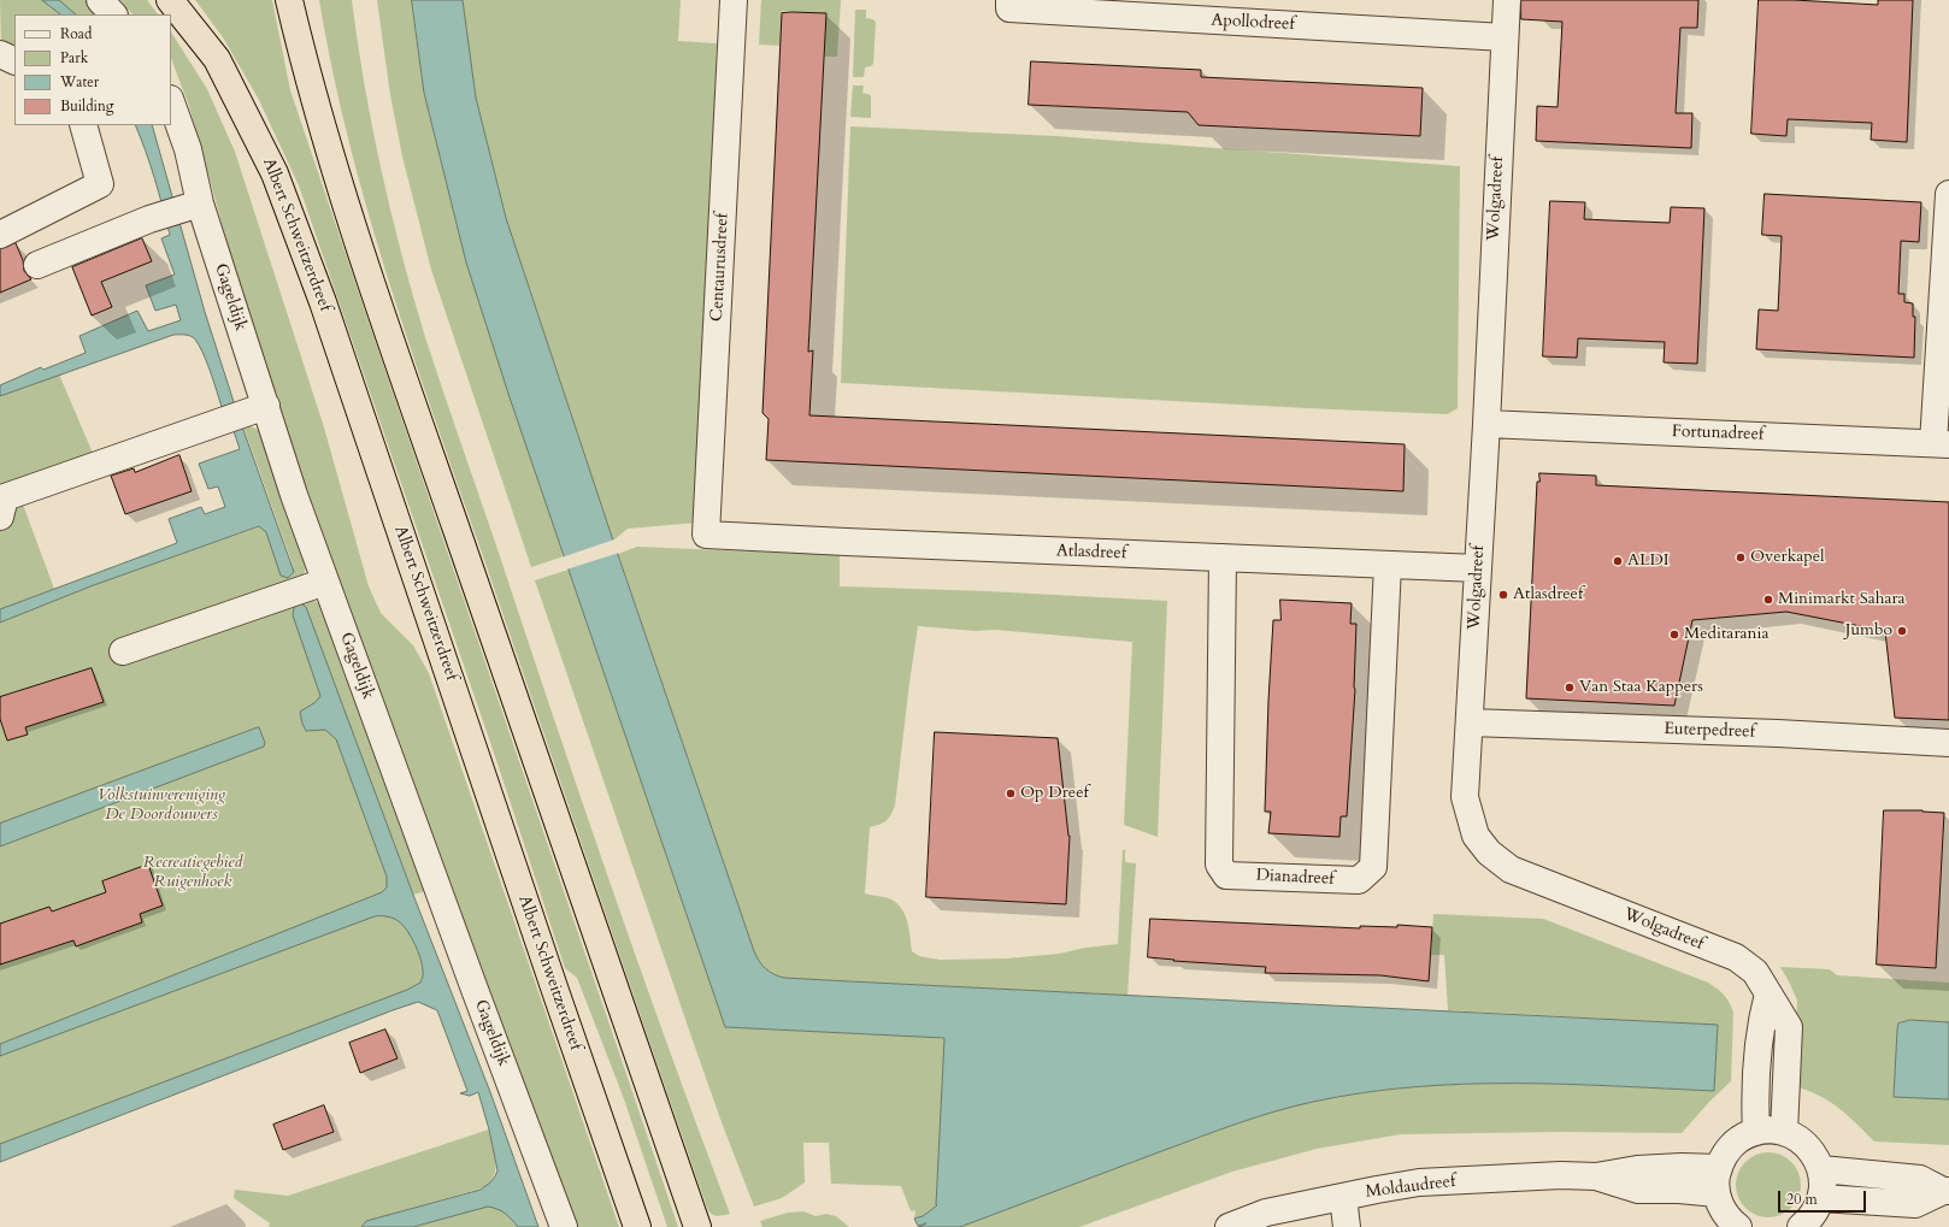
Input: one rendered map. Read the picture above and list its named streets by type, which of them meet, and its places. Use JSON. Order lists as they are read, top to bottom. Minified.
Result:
{"streets":{"highway":["Albert Schweitzerdreef"],"street":["Apollodreef","Wolgadreef","Centaurusdreef","Gageldijk","Fortunadreef","Atlasdreef","Euterpedreef","Dianadreef","Moldaudreef"]},"crossings":[["Apollodreef","Wolgadreef"],["Wolgadreef","Fortunadreef"],["Wolgadreef","Atlasdreef"],["Wolgadreef","Euterpedreef"],["Centaurusdreef","Atlasdreef"],["Atlasdreef","Dianadreef"]],"parks":["Volkstuinvereniging De Doordouwers","Recreatiegebied Ruigenhoek"],"places":["Overkapel","ALDI","Atlasdreef","Minimarkt Sahara","Jumbo","Meditarania","Van Staa Kappers","Op Dreef"],"legend":["Road","Park","Water","Building"],"scale_bar":"20 m"}
